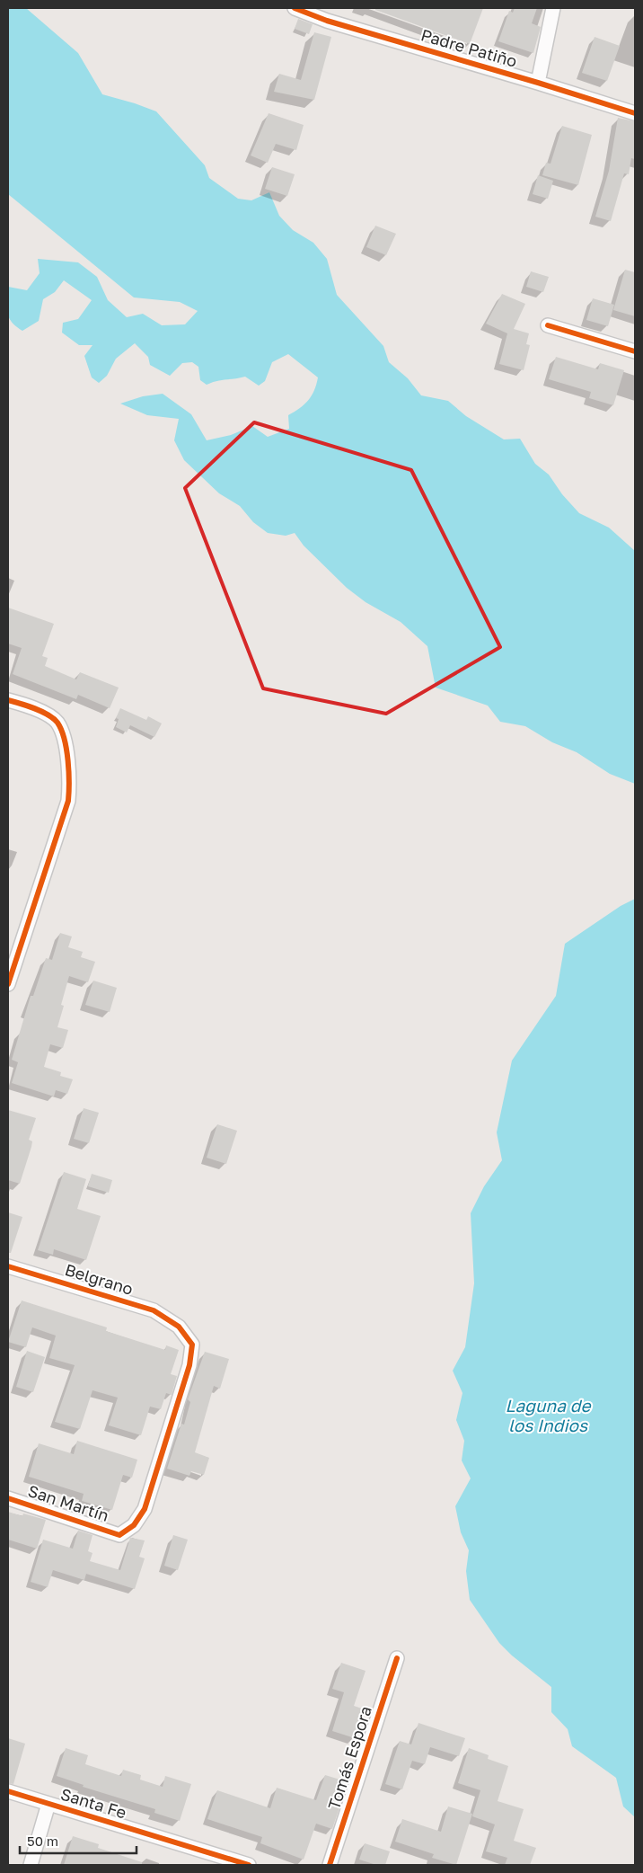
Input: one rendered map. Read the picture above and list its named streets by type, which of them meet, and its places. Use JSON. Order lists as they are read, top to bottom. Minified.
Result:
{"streets":{"street":["Padre Patiño","Belgrano","San Martín","Tomás Espora","Santa Fe"]},"crossings":[["Belgrano","San Martín"]],"water":["Laguna de los Indios"],"scale_bar":"50 m"}
